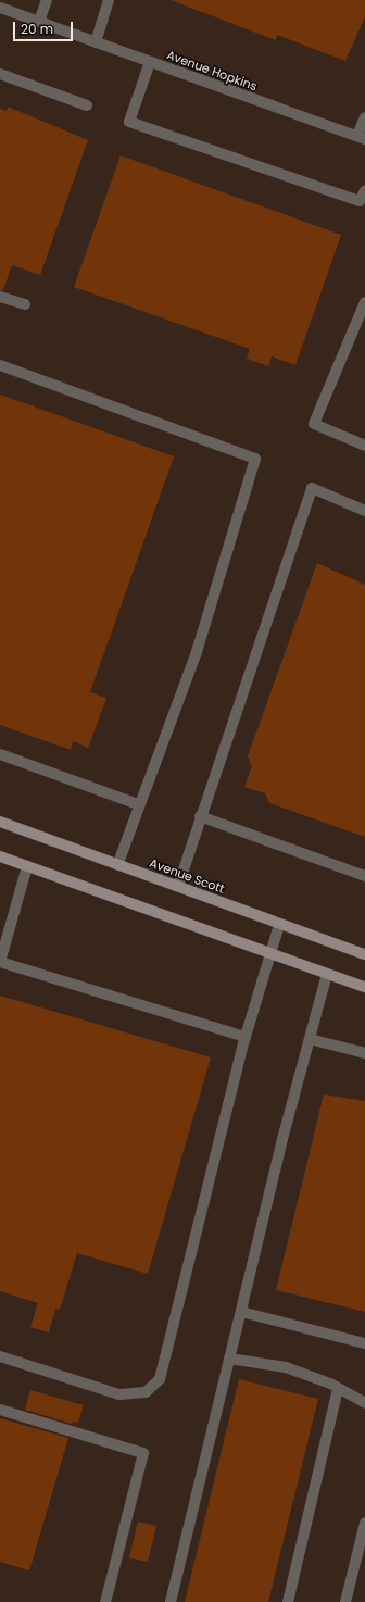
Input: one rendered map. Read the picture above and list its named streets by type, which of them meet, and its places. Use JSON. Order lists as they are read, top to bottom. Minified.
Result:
{"streets":{"main road":["Avenue Scott"],"street":["Avenue Hopkins"]},"scale_bar":"20 m"}
